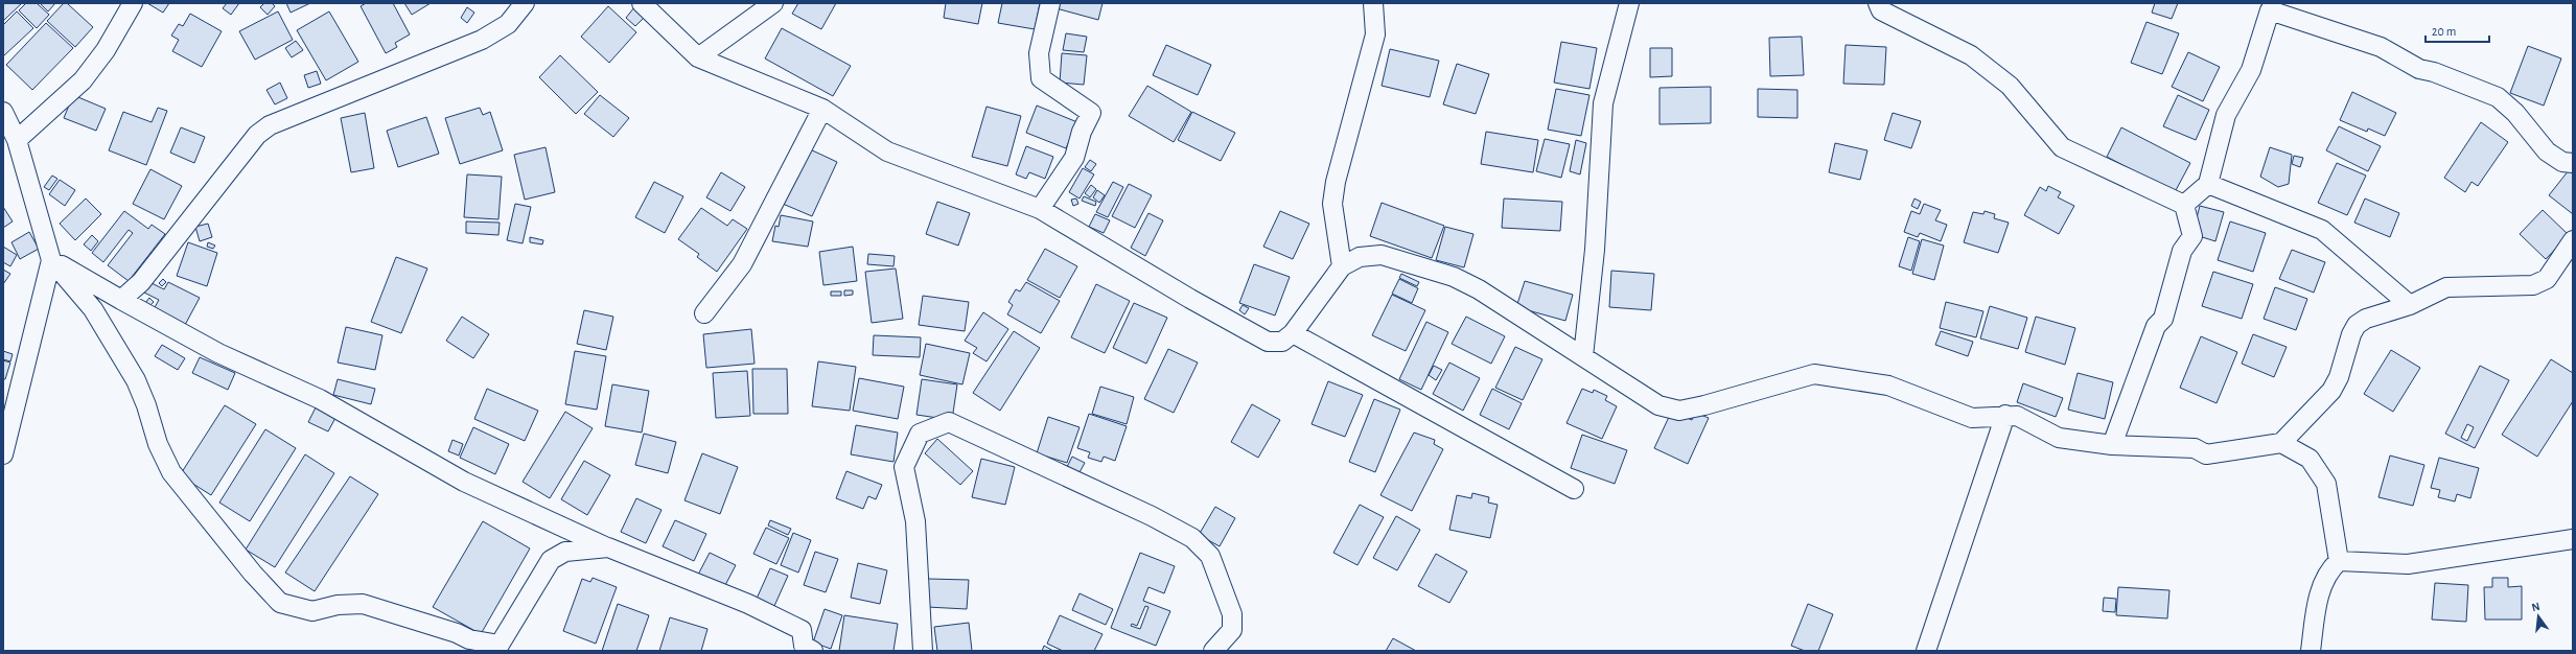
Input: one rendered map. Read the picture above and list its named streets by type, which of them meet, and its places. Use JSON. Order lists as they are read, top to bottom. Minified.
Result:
{"scale_bar":"20 m","north":"top"}
